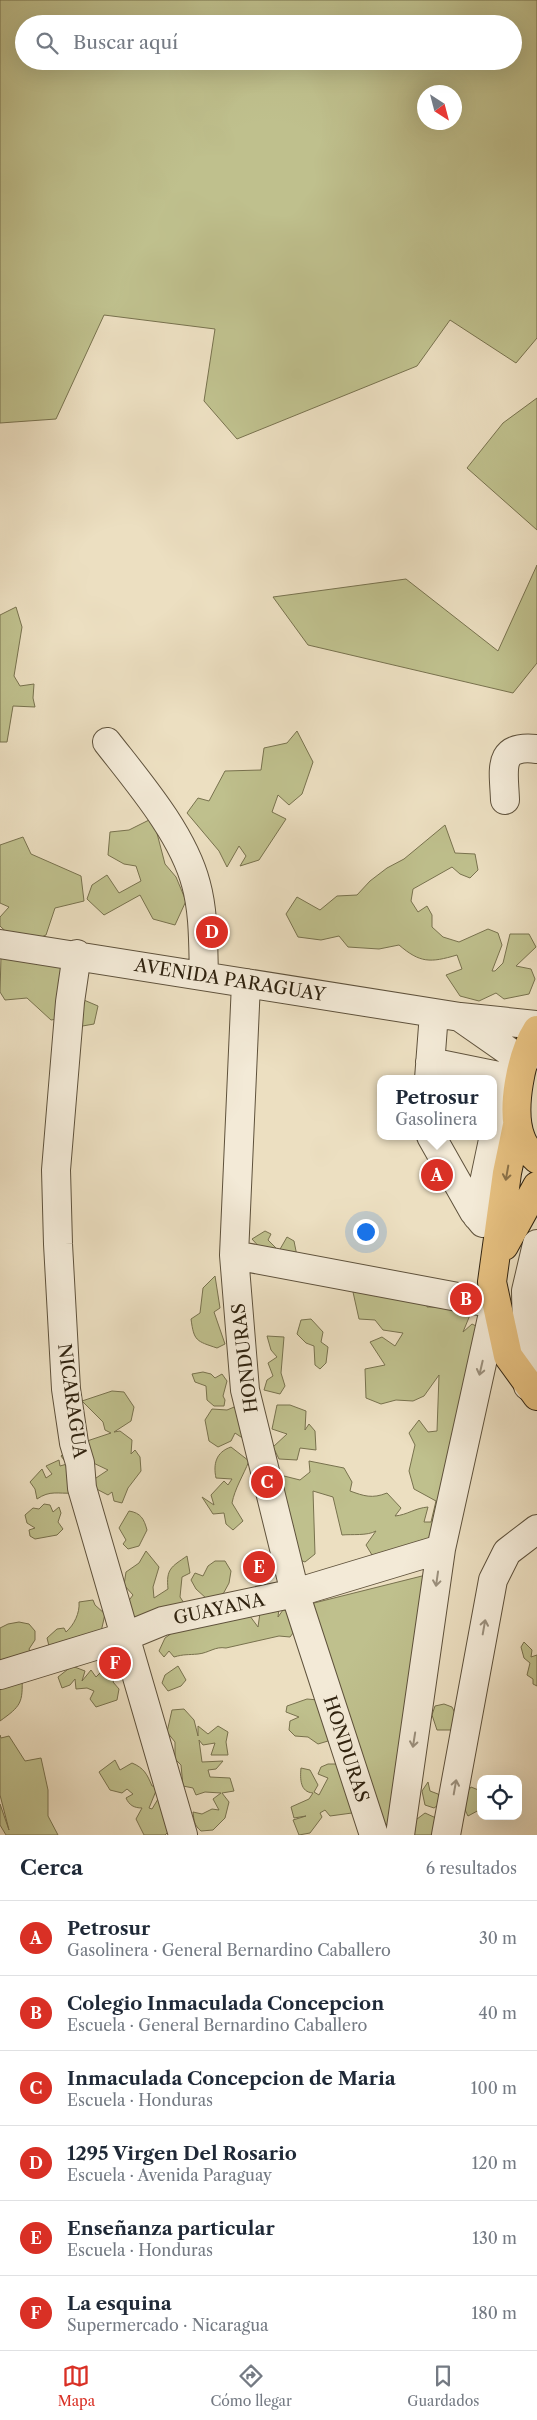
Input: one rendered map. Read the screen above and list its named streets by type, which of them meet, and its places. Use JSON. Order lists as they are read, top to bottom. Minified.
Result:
{"streets":{"street":["AVENIDA PARAGUAY","HONDURAS","NICARAGUA","GUAYANA"]},"crossings":[["AVENIDA PARAGUAY","HONDURAS"],["AVENIDA PARAGUAY","NICARAGUA"],["HONDURAS","GUAYANA"],["NICARAGUA","GUAYANA"]],"north":"bottom right","page":{"search":"Buscar aquí","pins":["D","A","B","C","E","F"],"popup":["Petrosur","Gasolinera"],"heading":["Cerca","6 resultados"],"list":[{"mark":"A","name":"Petrosur","note":"Gasolinera · General Bernardino Caballero","value":"30 m"},{"mark":"B","name":"Colegio Inmaculada Concepcion","note":"Escuela · General Bernardino Caballero","value":"40 m"},{"mark":"C","name":"Inmaculada Concepcion de Maria","note":"Escuela · Honduras","value":"100 m"},{"mark":"D","name":"1295 Virgen Del Rosario","note":"Escuela · Avenida Paraguay","value":"120 m"},{"mark":"E","name":"Enseñanza particular","note":"Escuela · Honduras","value":"130 m"},{"mark":"F","name":"La esquina","note":"Supermercado · Nicaragua","value":"180 m"}],"nav":["Mapa","Cómo llegar","Guardados"]}}
